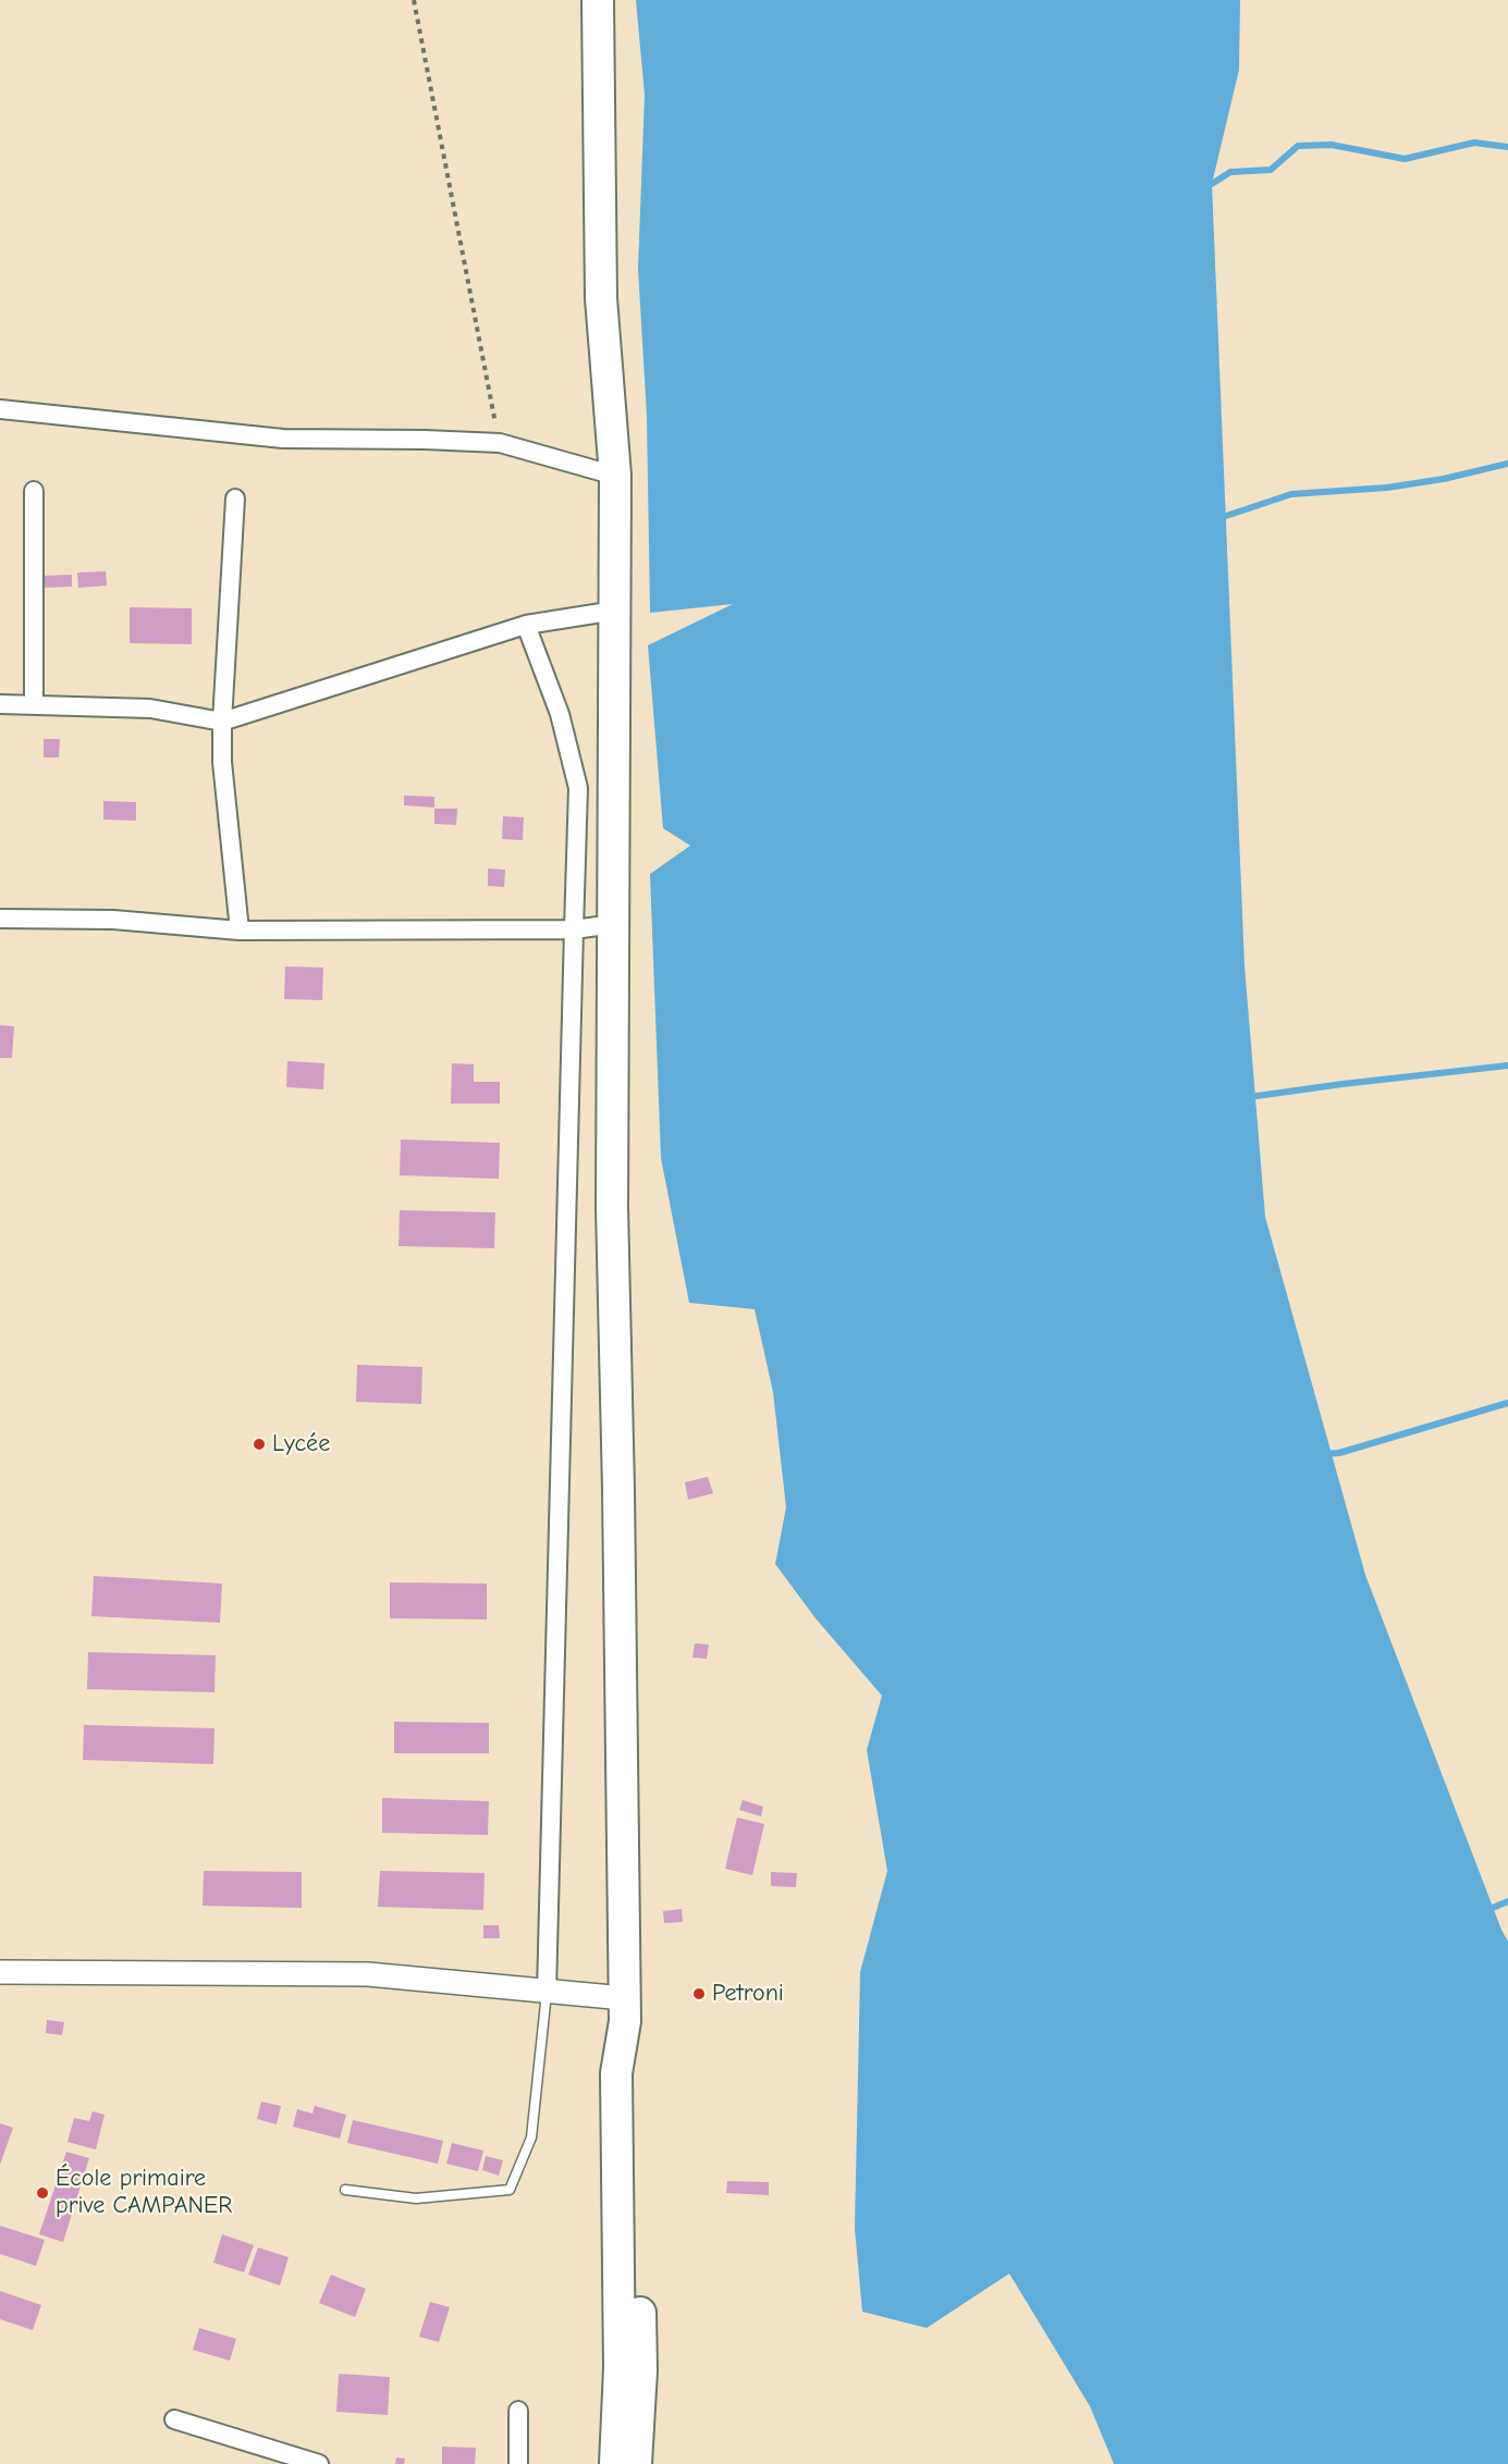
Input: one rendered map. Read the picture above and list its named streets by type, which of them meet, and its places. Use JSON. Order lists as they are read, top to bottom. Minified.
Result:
{"places":["Lycée","Petroni","École primaire prive CAMPANER"]}
